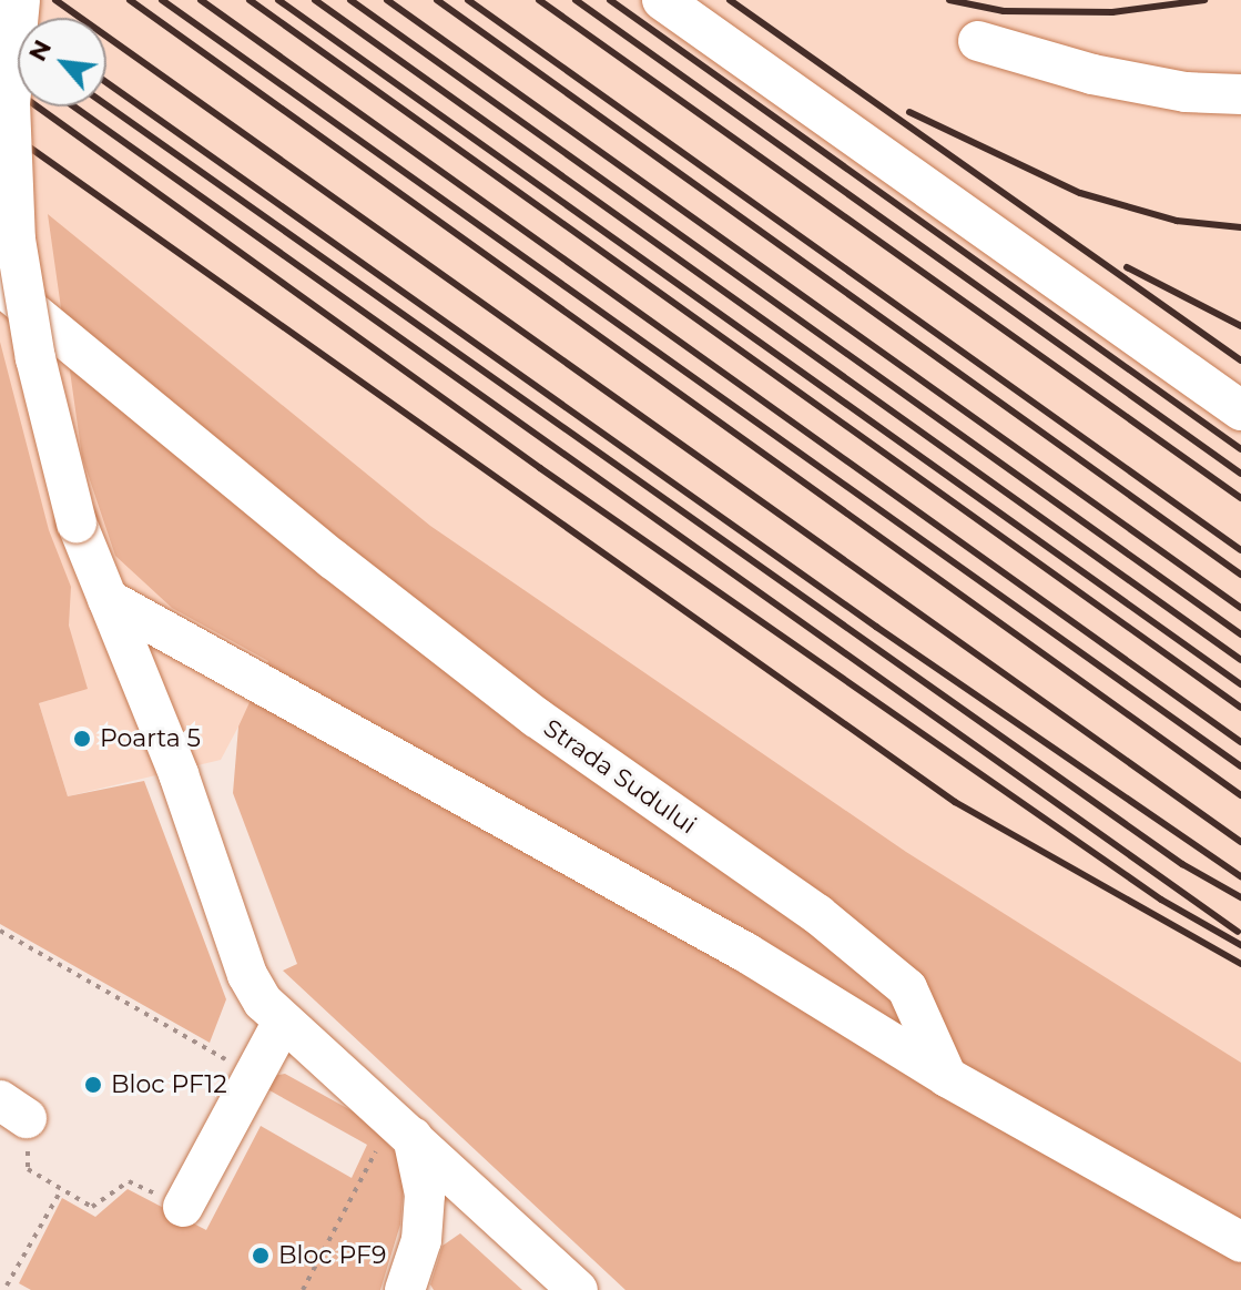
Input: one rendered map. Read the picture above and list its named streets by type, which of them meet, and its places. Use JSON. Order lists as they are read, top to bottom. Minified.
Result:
{"streets":{"street":["Strada Sudului"]},"places":["Poarta 5","Bloc PF12","Bloc PF9"],"north":"top left"}
